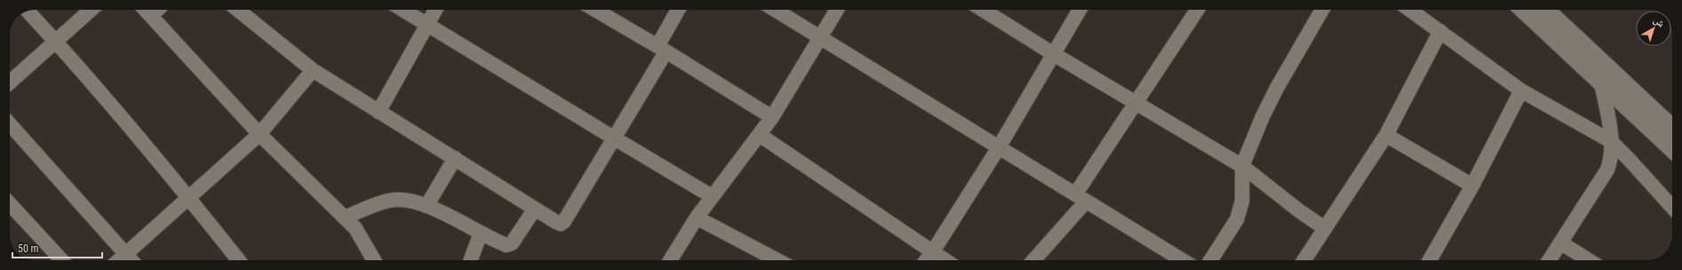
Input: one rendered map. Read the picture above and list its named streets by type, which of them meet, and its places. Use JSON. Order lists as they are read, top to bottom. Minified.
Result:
{"scale_bar":"50 m","north":"top right"}
